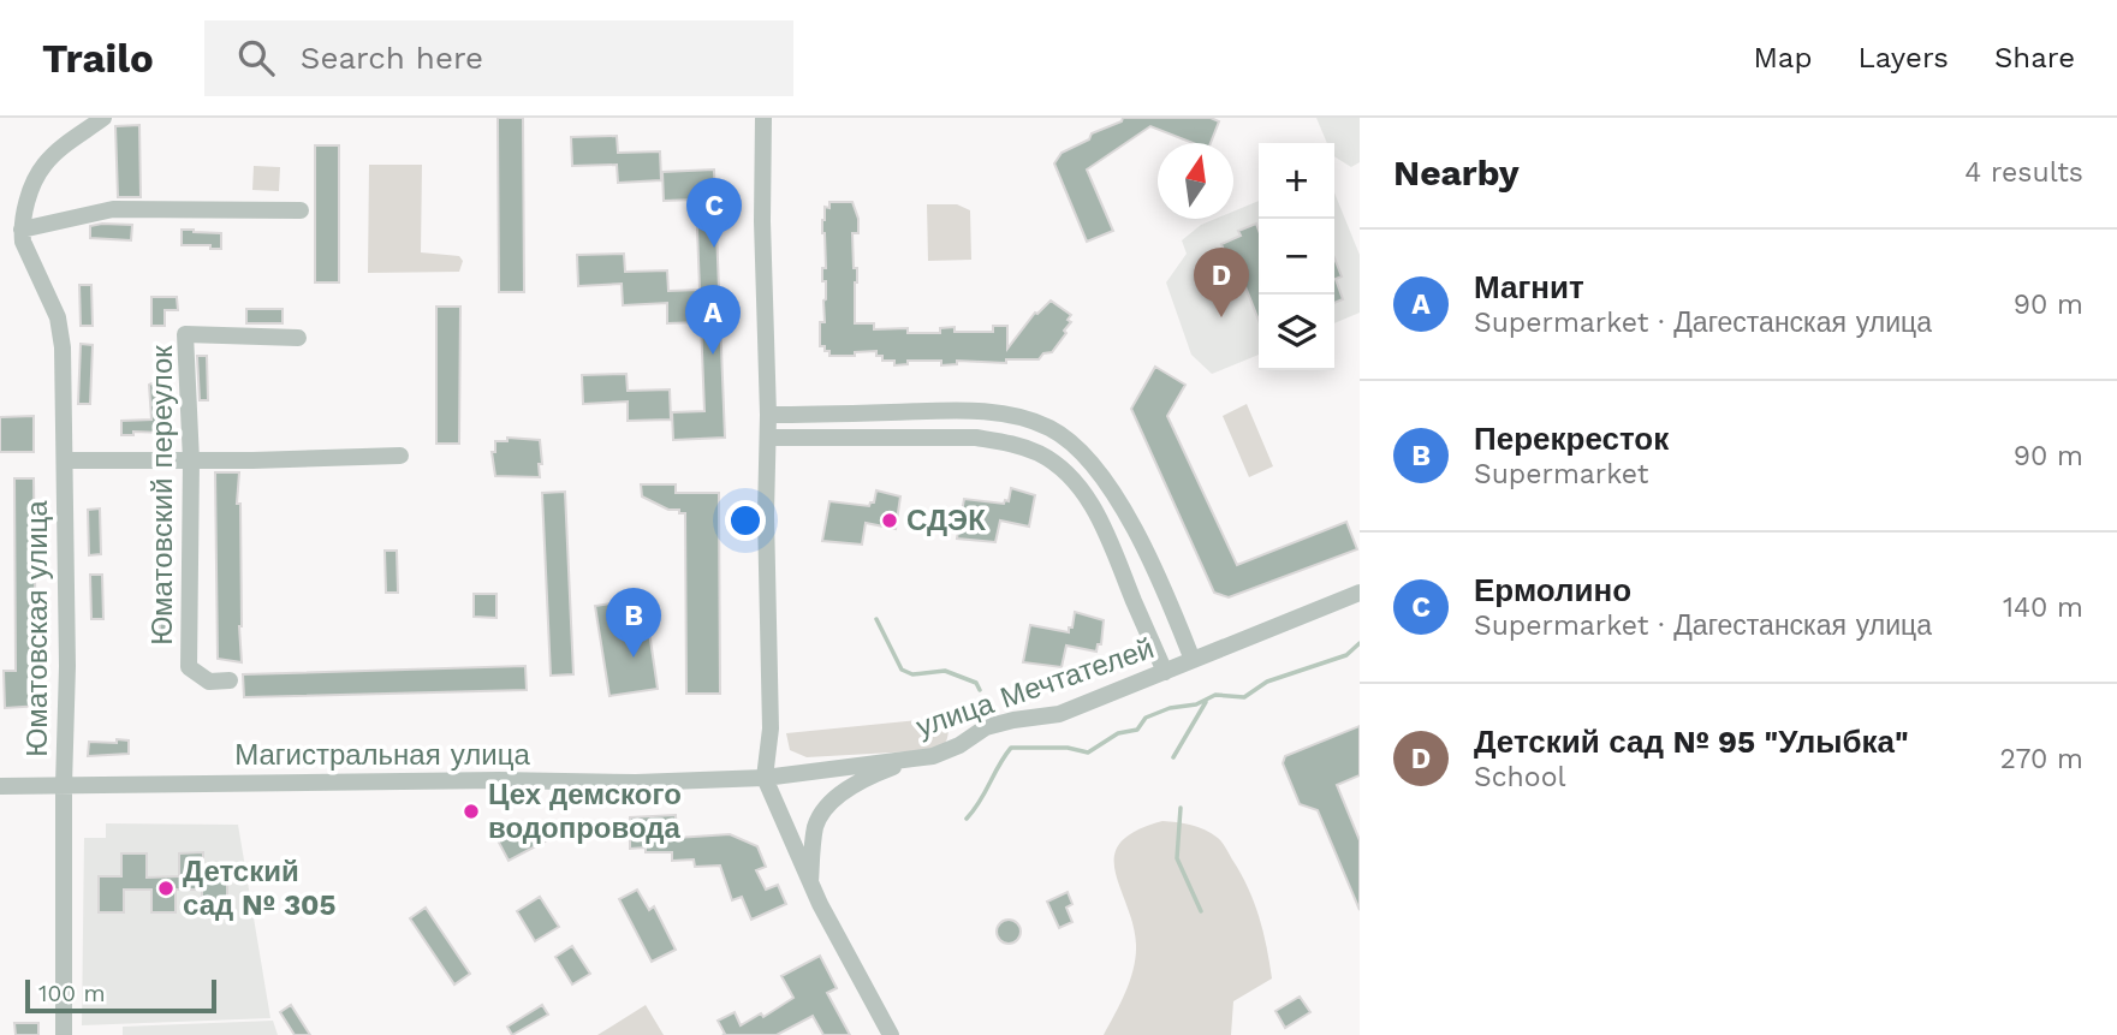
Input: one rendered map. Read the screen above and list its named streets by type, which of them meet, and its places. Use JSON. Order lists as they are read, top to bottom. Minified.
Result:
{"streets":{"street":["Юматовский переулок","Юматовская улица","улица Мечтателей","Магистральная улица"]},"crossings":[["Юматовская улица","Магистральная улица"],["улица Мечтателей","Магистральная улица"]],"places":["СДЭК","Цех демского водопровода","Детский сад № 305"],"scale_bar":"100 m","north":"top","page":{"header":"Trailo","search":"Search here","nav":["Map","Layers","Share"],"heading":["Nearby","4 results"],"map_buttons":["+","−"],"pins":["C","D","A","B"],"list":[{"mark":"A","name":"Магнит","note":"Supermarket · Дагестанская улица","value":"90 m"},{"mark":"B","name":"Перекресток","note":"Supermarket","value":"90 m"},{"mark":"C","name":"Ермолино","note":"Supermarket · Дагестанская улица","value":"140 m"},{"mark":"D","name":"Детский сад № 95 \"Улыбка\"","note":"School","value":"270 m"}],"scale":"100 m"}}
